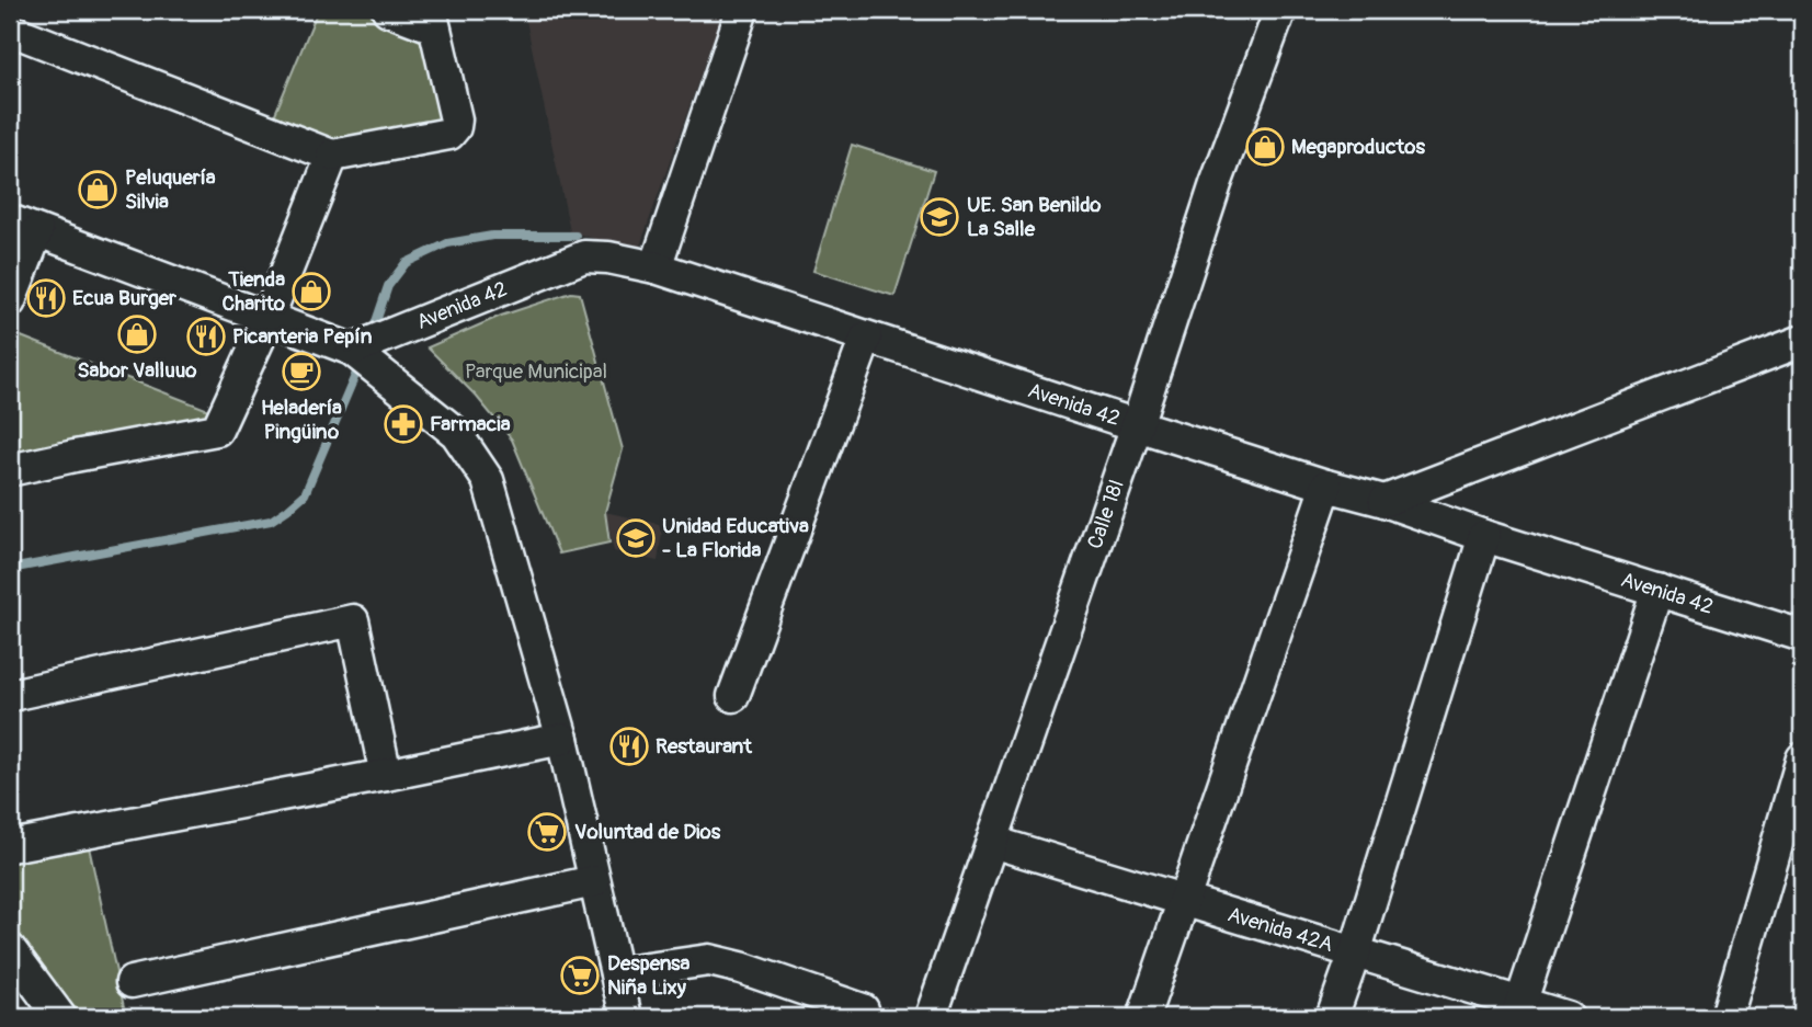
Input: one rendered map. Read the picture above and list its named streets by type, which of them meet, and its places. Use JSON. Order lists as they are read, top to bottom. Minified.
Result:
{"streets":{"street":["Avenida 42","Calle 18I","Avenida 42A"]},"crossings":[["Avenida 42","Calle 18I"],["Calle 18I","Avenida 42A"]],"parks":["Parque Municipal"],"places":{"shop":["Megaproductos","Peluquería Silvia","Tienda Charito","Sabor Valluuo"],"school or university":["UE. San Benildo La Salle","Unidad Educativa - La Florida"],"restaurant":["Ecua Burger","Picanteria Pepín","Restaurant"],"cafe":["Heladería Pingüino"],"pharmacy":["Farmacia"],"supermarket":["Voluntad de Dios","Despensa Niña Lixy"]}}
